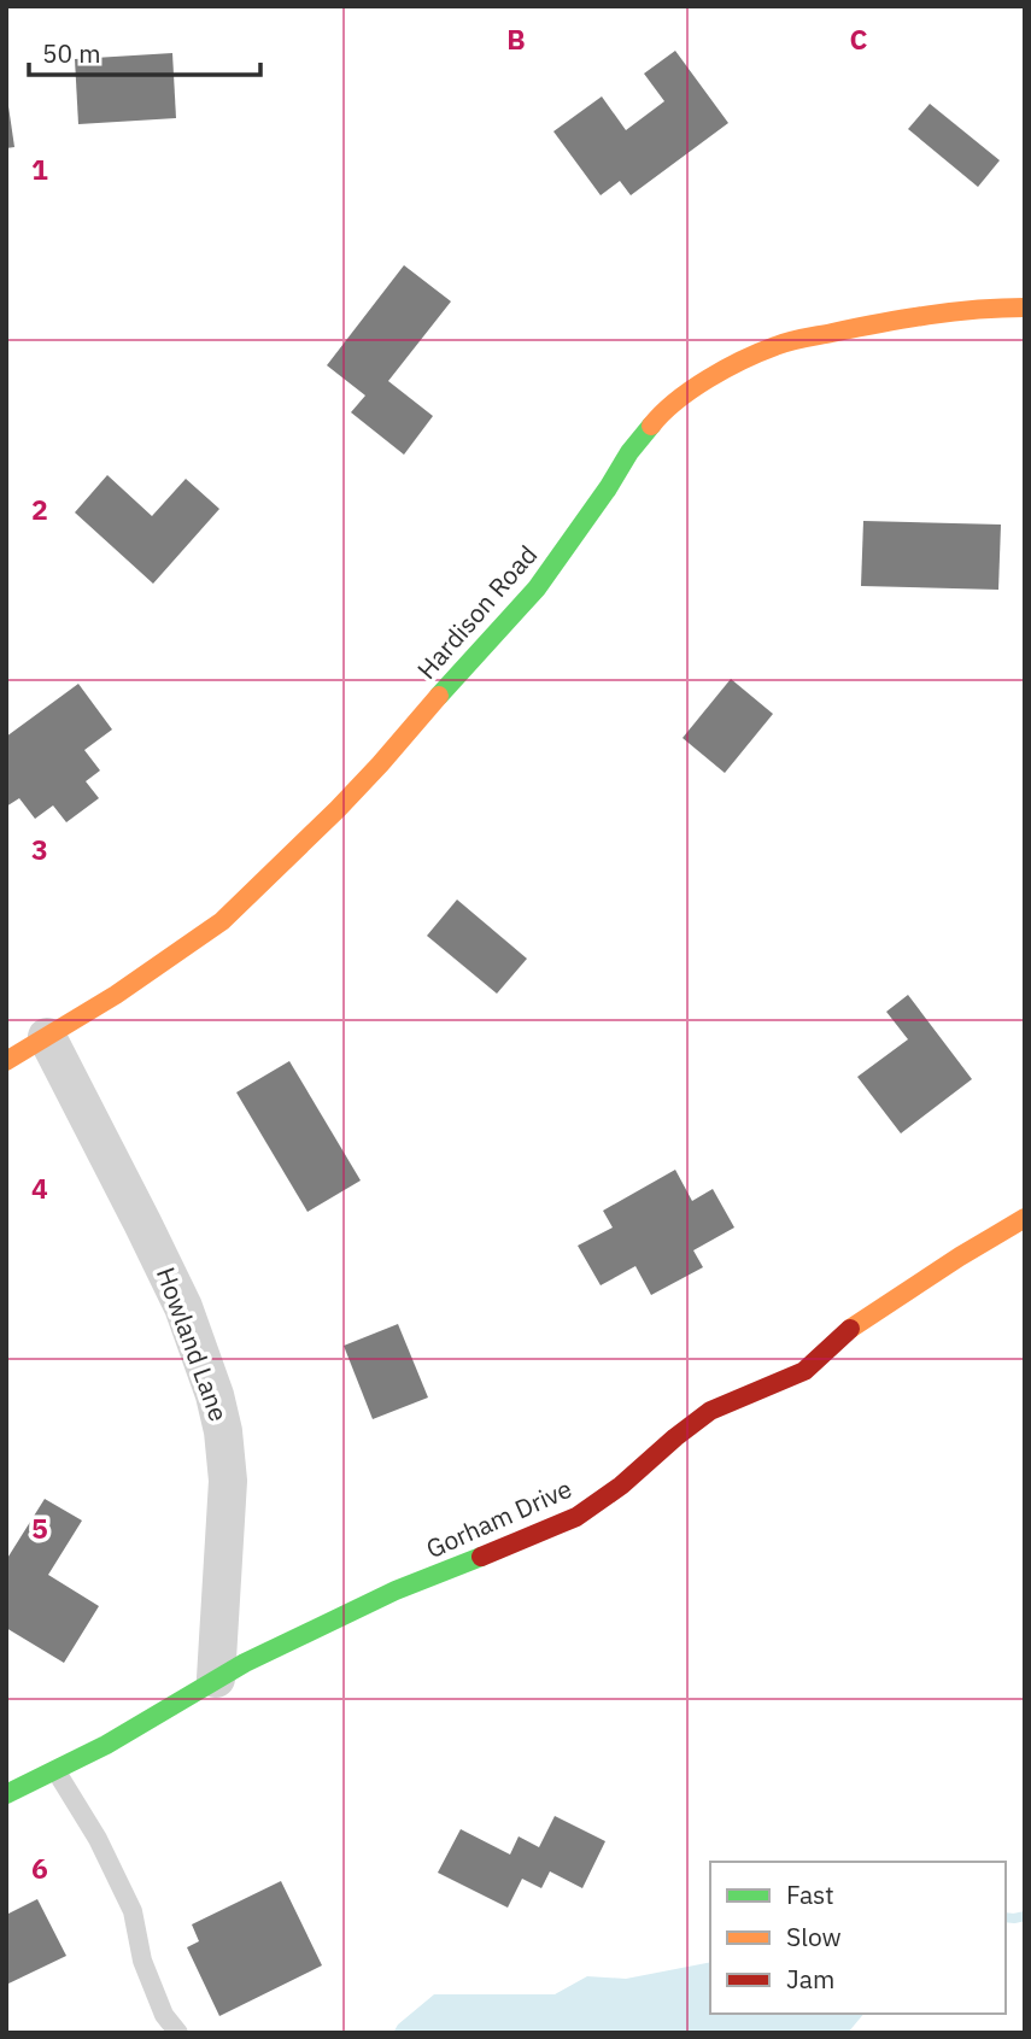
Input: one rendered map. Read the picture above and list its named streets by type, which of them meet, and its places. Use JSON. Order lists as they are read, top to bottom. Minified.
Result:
{"streets":{"street":["Hardison Road","Howland Lane","Gorham Drive"]},"crossings":[["Hardison Road","Howland Lane"],["Howland Lane","Gorham Drive"]],"legend":["Fast","Slow","Jam"],"scale_bar":"50 m","grid":{"columns":["B","C"],"rows":["1","2","3","4","5","6"]}}
